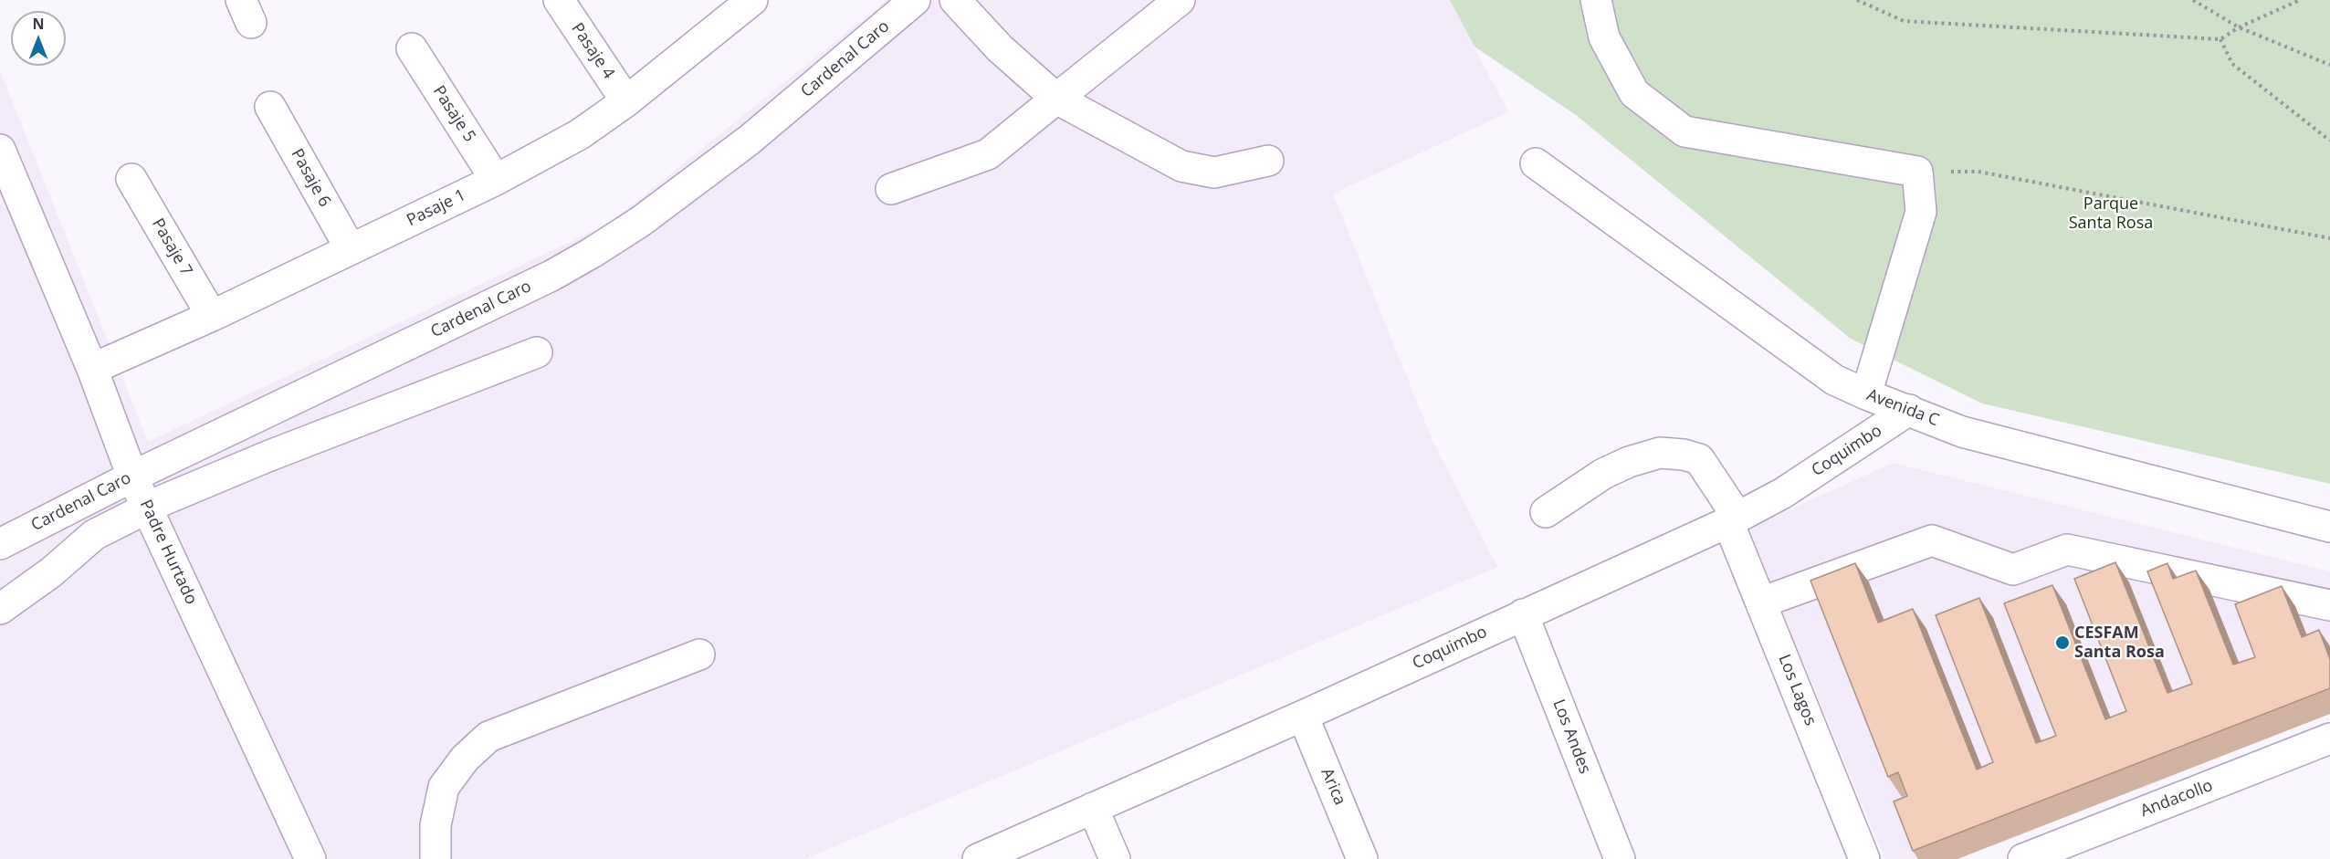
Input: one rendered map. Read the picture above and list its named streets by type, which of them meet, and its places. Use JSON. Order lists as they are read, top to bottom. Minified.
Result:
{"streets":{"street":["Pasaje 4","Cardenal Caro","Pasaje 5","Pasaje 6","Pasaje 1","Pasaje 7","Avenida C","Coquimbo","Padre Hurtado","Los Lagos","Los Andes","Arica","Andacollo"]},"crossings":[["Pasaje 4","Pasaje 1"],["Cardenal Caro","Padre Hurtado"],["Pasaje 5","Pasaje 1"],["Pasaje 6","Pasaje 1"],["Pasaje 1","Pasaje 7"],["Pasaje 1","Padre Hurtado"],["Avenida C","Coquimbo"],["Coquimbo","Los Lagos"],["Coquimbo","Los Andes"],["Coquimbo","Arica"]],"parks":["Parque Santa Rosa"],"places":["CESFAM Santa Rosa"],"north":"top"}
